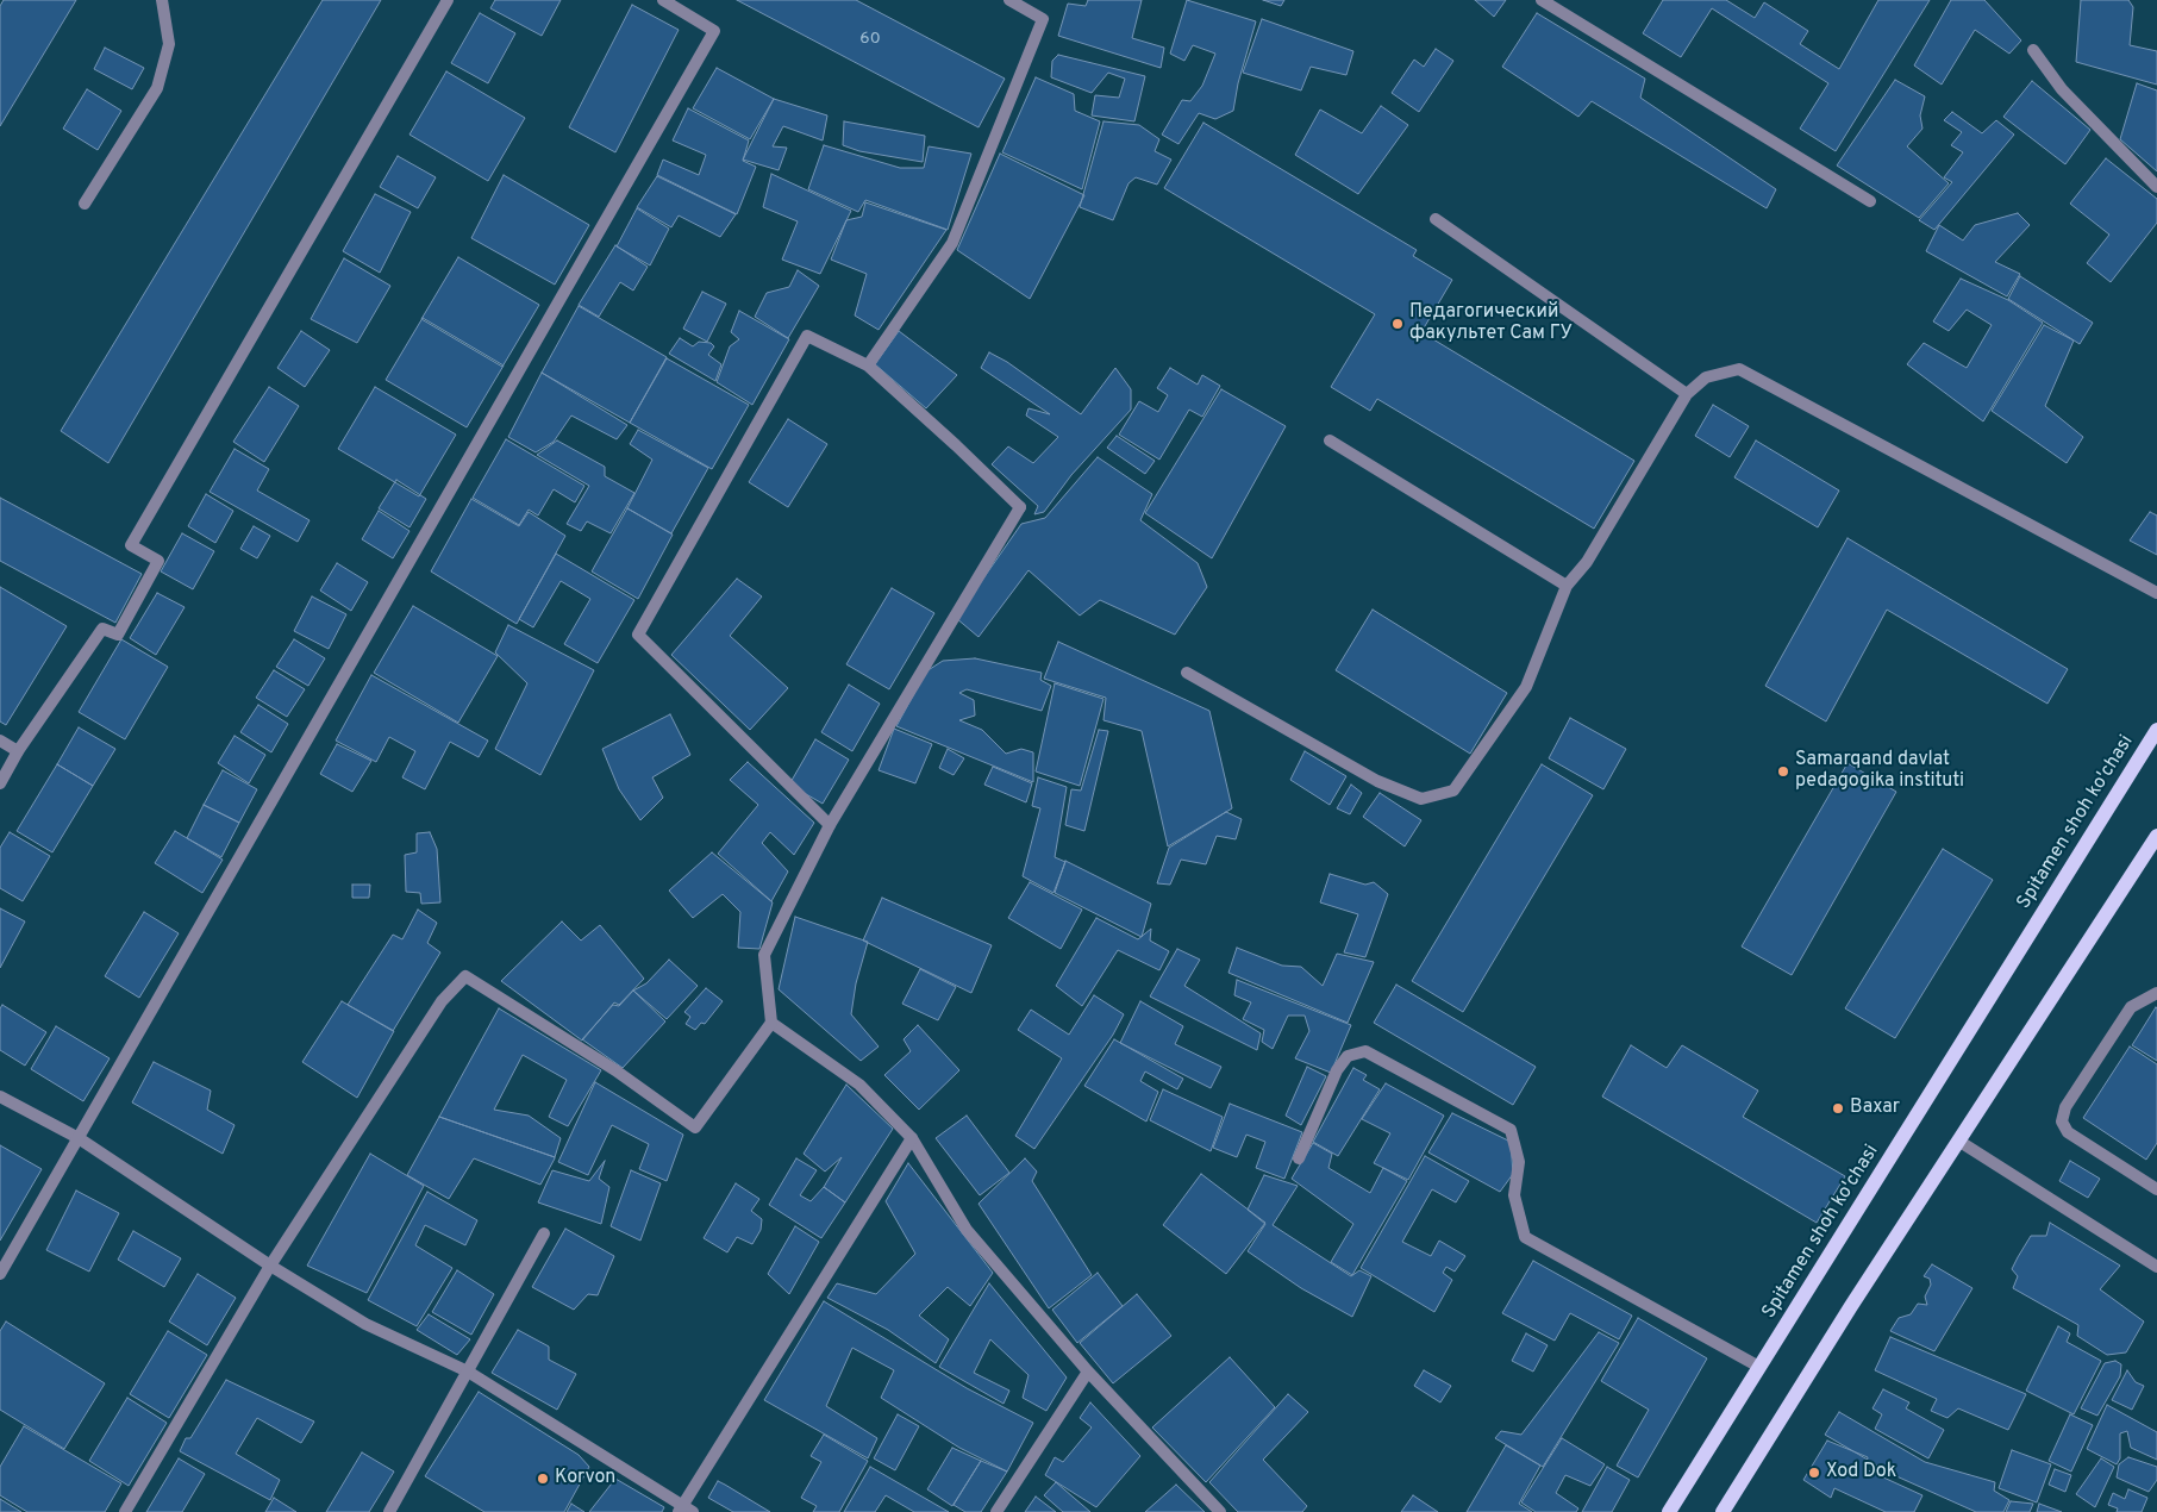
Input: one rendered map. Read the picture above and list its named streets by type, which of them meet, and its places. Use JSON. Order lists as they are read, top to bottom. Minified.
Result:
{"streets":{"main road":["Spitamen shoh ko'chasi"]},"places":["Педагогический факультет Сам ГУ","Samarqand davlat pedagogika instituti","Baxar","Xod Dok","Korvon"],"house_numbers":["60"]}
